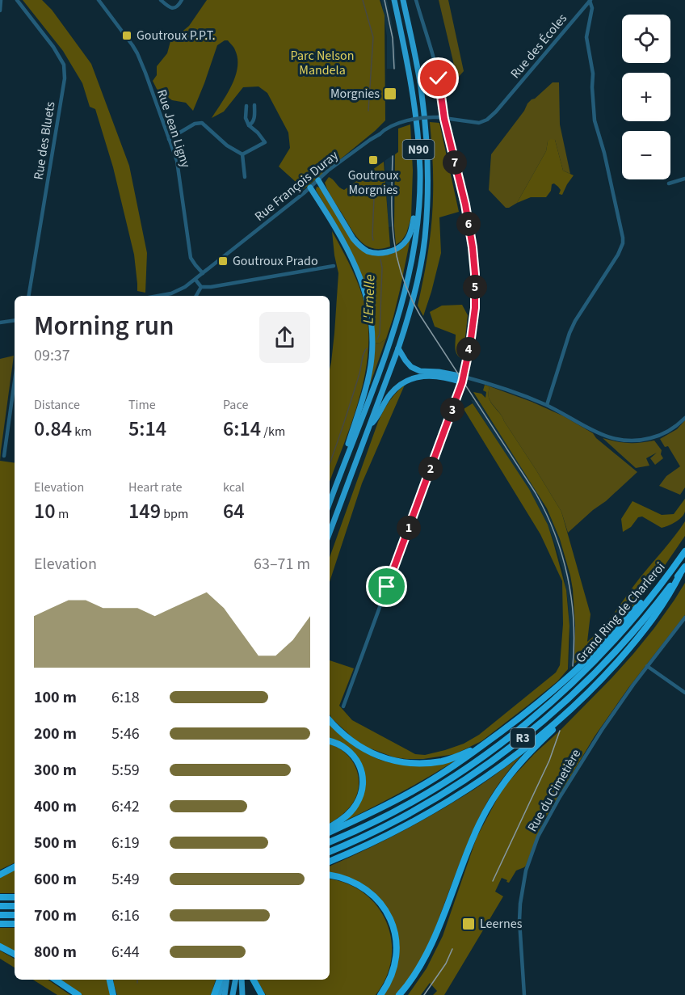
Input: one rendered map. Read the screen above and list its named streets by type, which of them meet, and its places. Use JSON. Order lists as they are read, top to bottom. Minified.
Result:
{"streets":{"highway":["N90","Grand Ring de Charleroi","R3"],"street":["Rue des Écoles","Rue Jean Ligny","Rue des Bluets","Rue François Duray","Rue du Cimetière"]},"crossings":[["Rue des Écoles","Rue François Duray"],["Rue Jean Ligny","Rue François Duray"]],"water":["L'Ernelle"],"parks":["Parc Nelson Mandela"],"places":{"transit":["Goutroux P.P.T.","Morgnies","Goutroux Morgnies","Goutroux Prado","Leernes"]},"page":{"map_buttons":["+","−"],"pins":["7","6","5","4","3","2","1"],"heading":["Morning run","09:37"],"stats":[["Distance","0.84 km"],["Time","5:14"],["Pace","6:14 /km"],["Elevation","10 m"],["Heart rate","149 bpm"],["kcal","64"]],"chart":["Elevation","63–71 m"],"list":[{"name":"100 m","note":"6:18"},{"name":"200 m","note":"5:46"},{"name":"300 m","note":"5:59"},{"name":"400 m","note":"6:42"},{"name":"500 m","note":"6:19"},{"name":"600 m","note":"5:49"},{"name":"700 m","note":"6:16"},{"name":"800 m","note":"6:44"}]}}
